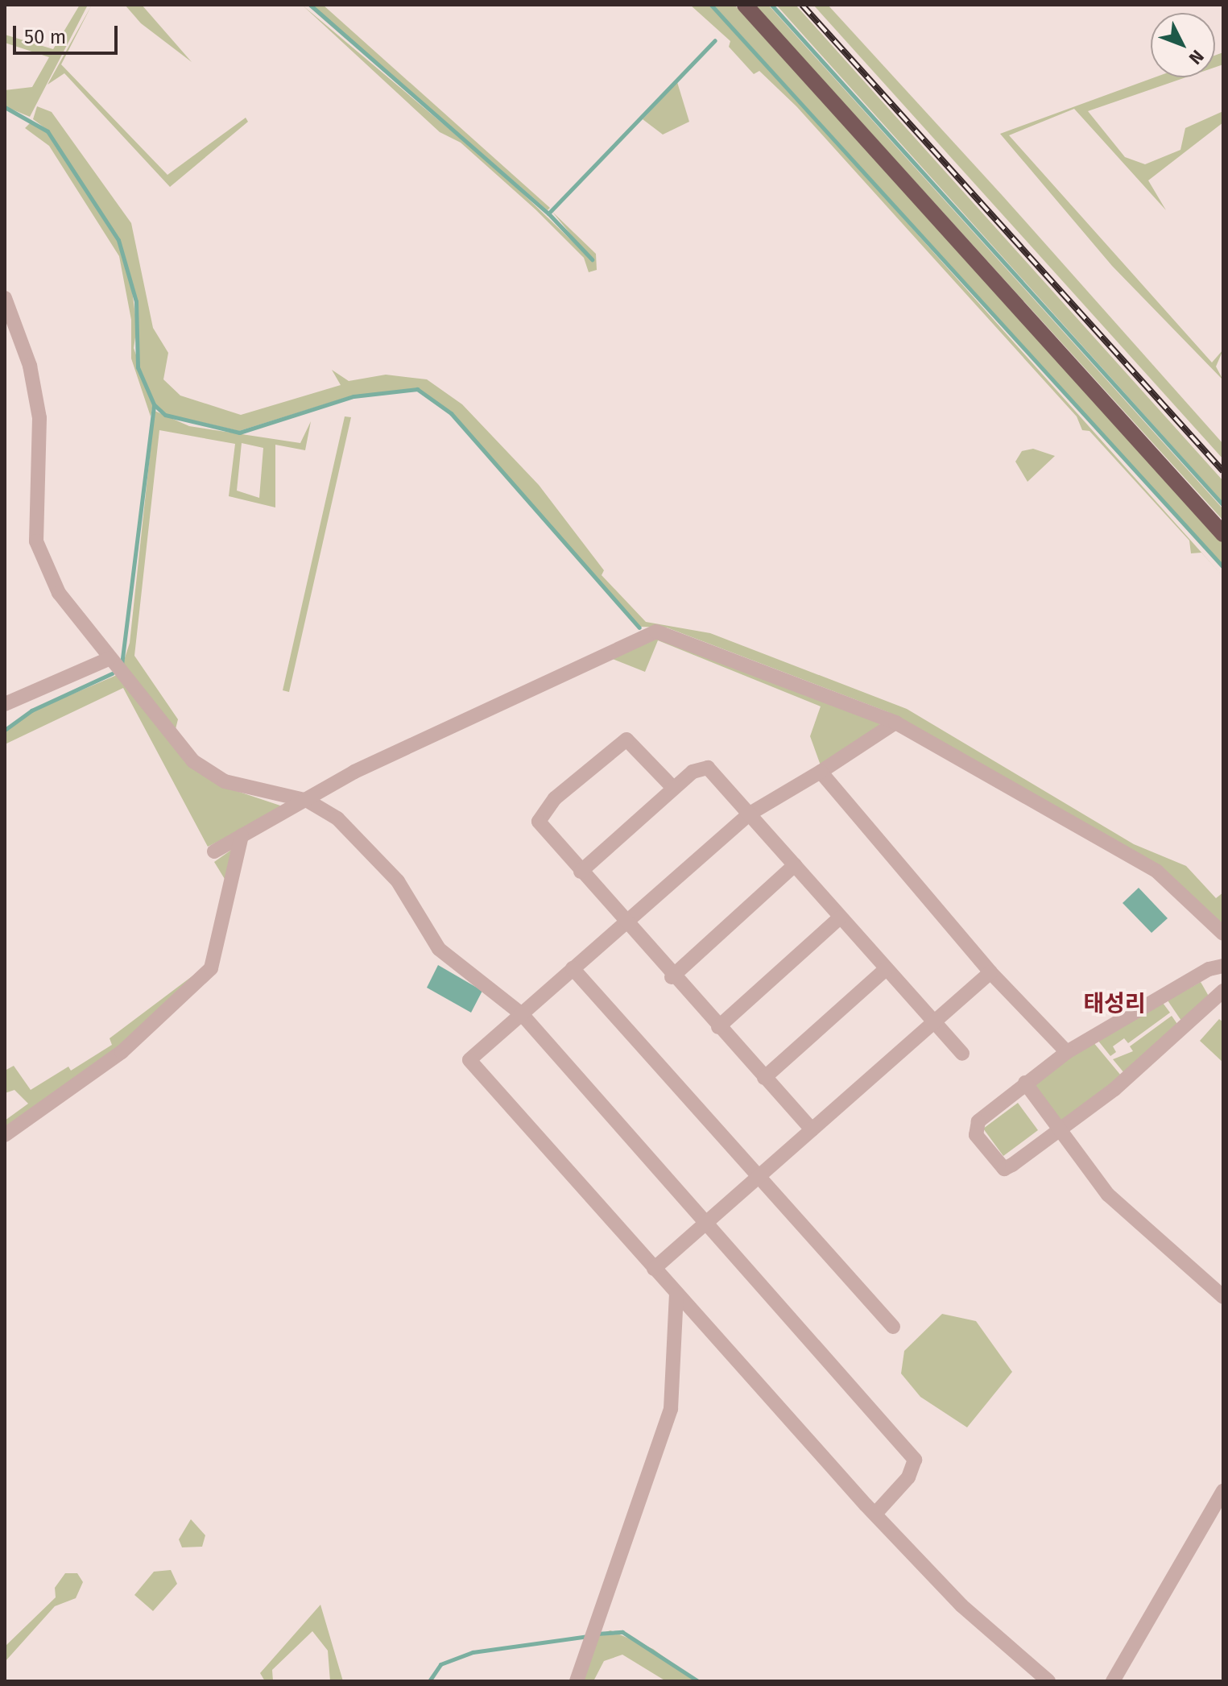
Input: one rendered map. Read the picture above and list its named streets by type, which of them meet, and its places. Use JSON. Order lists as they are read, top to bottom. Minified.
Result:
{"districts":["태성리"],"scale_bar":"50 m","north":"bottom right"}
